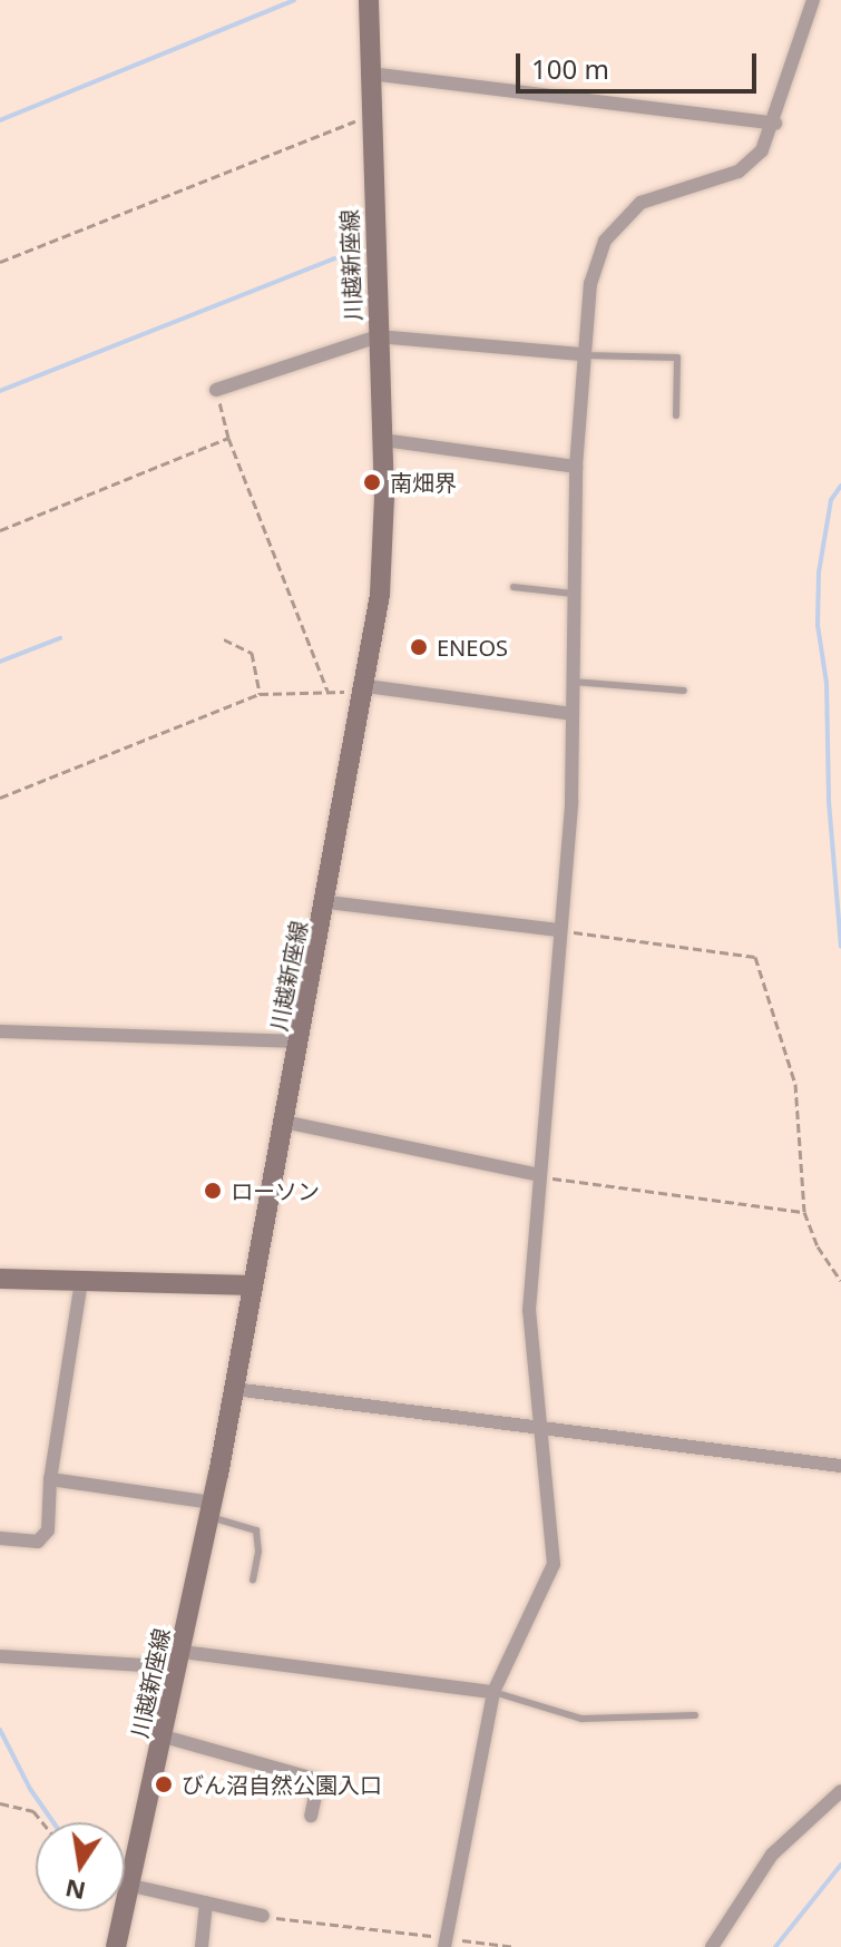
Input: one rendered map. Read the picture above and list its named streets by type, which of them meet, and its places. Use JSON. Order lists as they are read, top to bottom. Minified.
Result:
{"streets":{"main road":["川越新座線"]},"places":["南畑界","ENEOS","ローソン","びん沼自然公園入口"],"scale_bar":"100 m","north":"bottom"}
